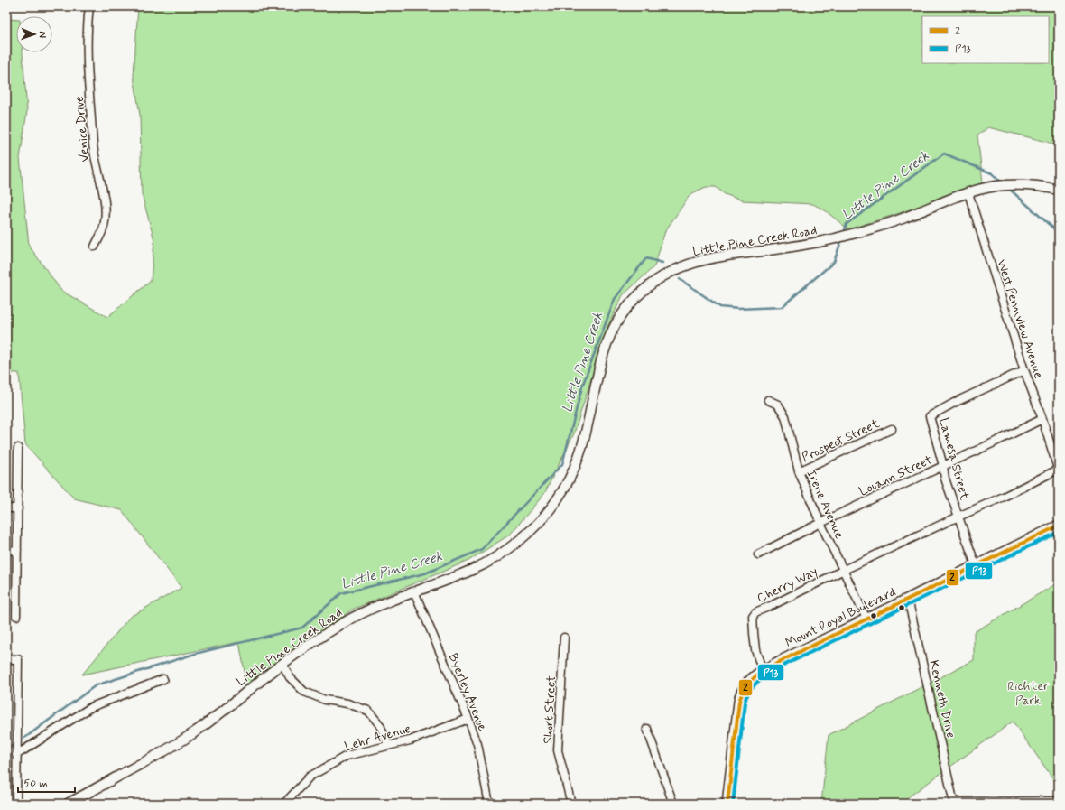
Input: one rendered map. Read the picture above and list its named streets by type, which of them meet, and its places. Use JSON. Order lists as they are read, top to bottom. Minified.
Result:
{"streets":{"main road":["Mount Royal Boulevard"],"street":["Venice Drive","Little Pine Creek Road","West Pennview Avenue","Prospect Street","Lamesa Street","Louann Street","Irene Avenue","Cherry Way","Byerley Avenue","Kenneth Drive","Short Street","Lehr Avenue"]},"crossings":[["Little Pine Creek Road","West Pennview Avenue"],["Little Pine Creek Road","Byerley Avenue"],["West Pennview Avenue","Lamesa Street"],["West Pennview Avenue","Louann Street"],["Prospect Street","Irene Avenue"],["Lamesa Street","Louann Street"],["Lamesa Street","Mount Royal Boulevard"],["Louann Street","Irene Avenue"],["Irene Avenue","Cherry Way"],["Irene Avenue","Mount Royal Boulevard"],["Cherry Way","Mount Royal Boulevard"],["Mount Royal Boulevard","Kenneth Drive"],["Byerley Avenue","Lehr Avenue"]],"water":["Little Pine Creek"],"parks":["Richter Park"],"lines":["transit line 2","transit line P13"],"legend":["2","P13"],"scale_bar":"50 m","north":"right"}
